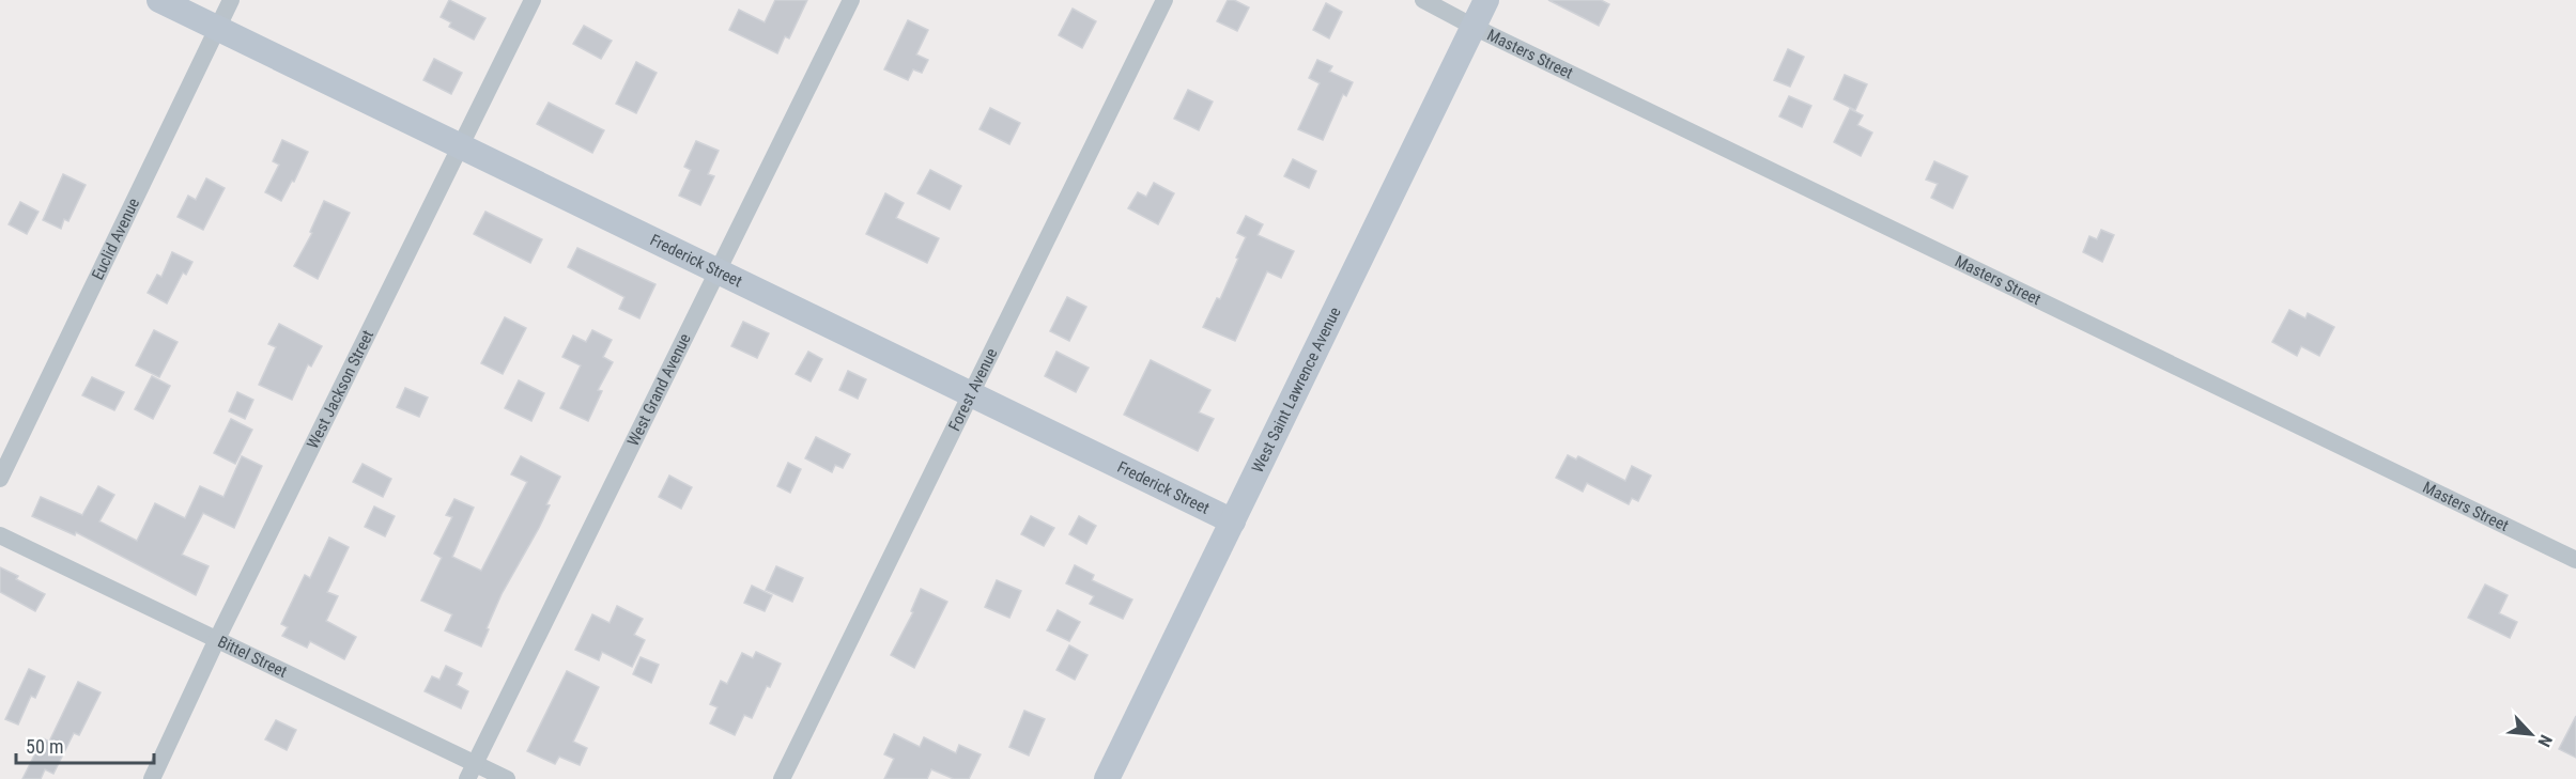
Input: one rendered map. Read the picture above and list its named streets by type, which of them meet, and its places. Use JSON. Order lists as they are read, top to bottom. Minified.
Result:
{"streets":{"street":["Masters Street","Euclid Avenue","Frederick Street","West Jackson Street","Forest Avenue","West Grand Avenue","West Saint Lawrence Avenue","Bittel Street"]},"crossings":[["Masters Street","West Saint Lawrence Avenue"],["Euclid Avenue","Frederick Street"],["Frederick Street","West Jackson Street"],["Frederick Street","Forest Avenue"],["Frederick Street","West Grand Avenue"],["Frederick Street","West Saint Lawrence Avenue"],["West Jackson Street","Bittel Street"],["West Grand Avenue","Bittel Street"]],"scale_bar":"50 m","north":"bottom right"}
